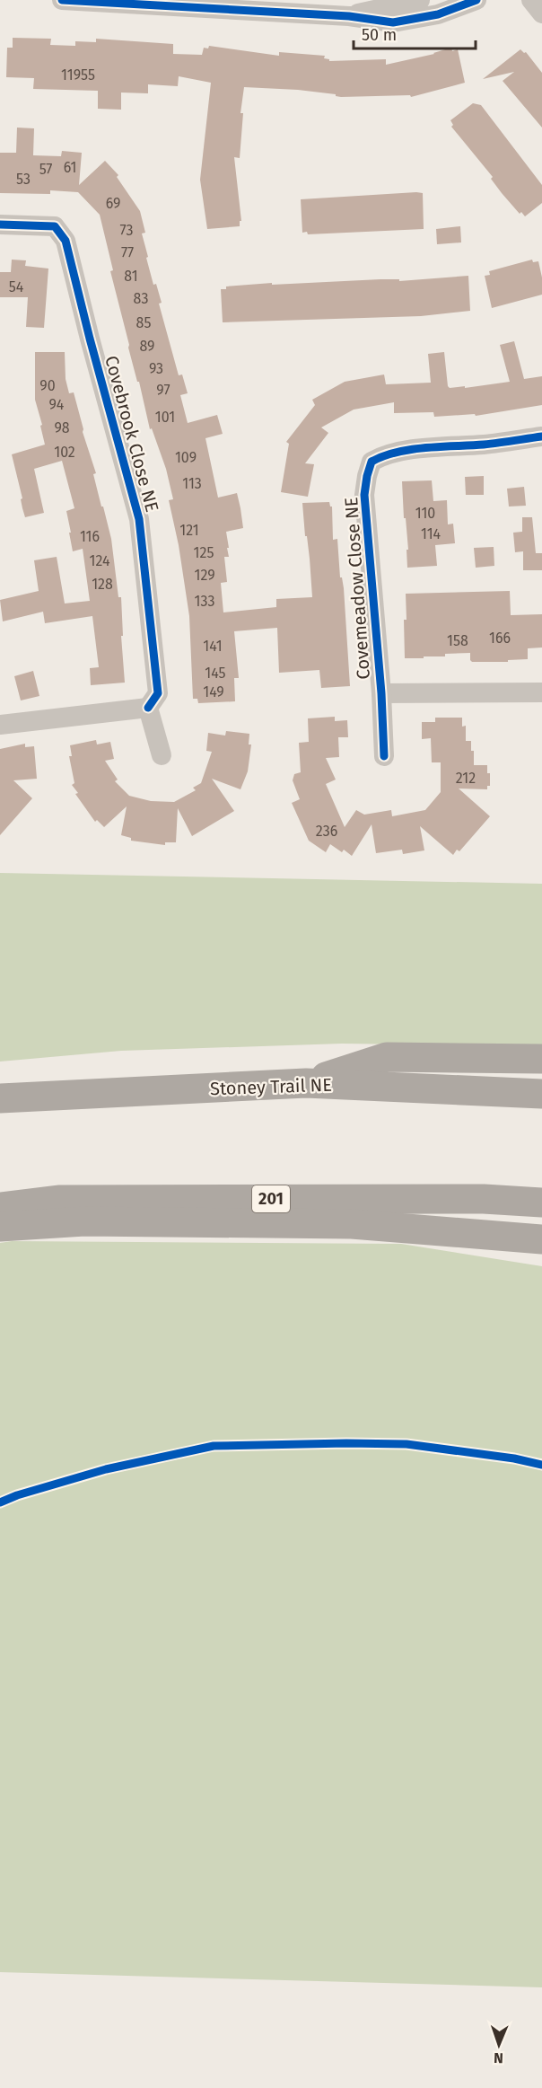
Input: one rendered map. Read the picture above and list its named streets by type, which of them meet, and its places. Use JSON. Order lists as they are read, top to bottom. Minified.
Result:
{"streets":{"highway":["Stoney Trail NE","201"],"street":["Covebrook Close NE","Covemeadow Close NE"]},"house_numbers":["11955","61","57","53","69","73","77","81","54","83","85","89","93","90","97","94","101","98","102","109","113","110","121","114","116","125","124","129","128","133","166","158","141","145","149","212","236"],"scale_bar":"50 m","north":"bottom"}
